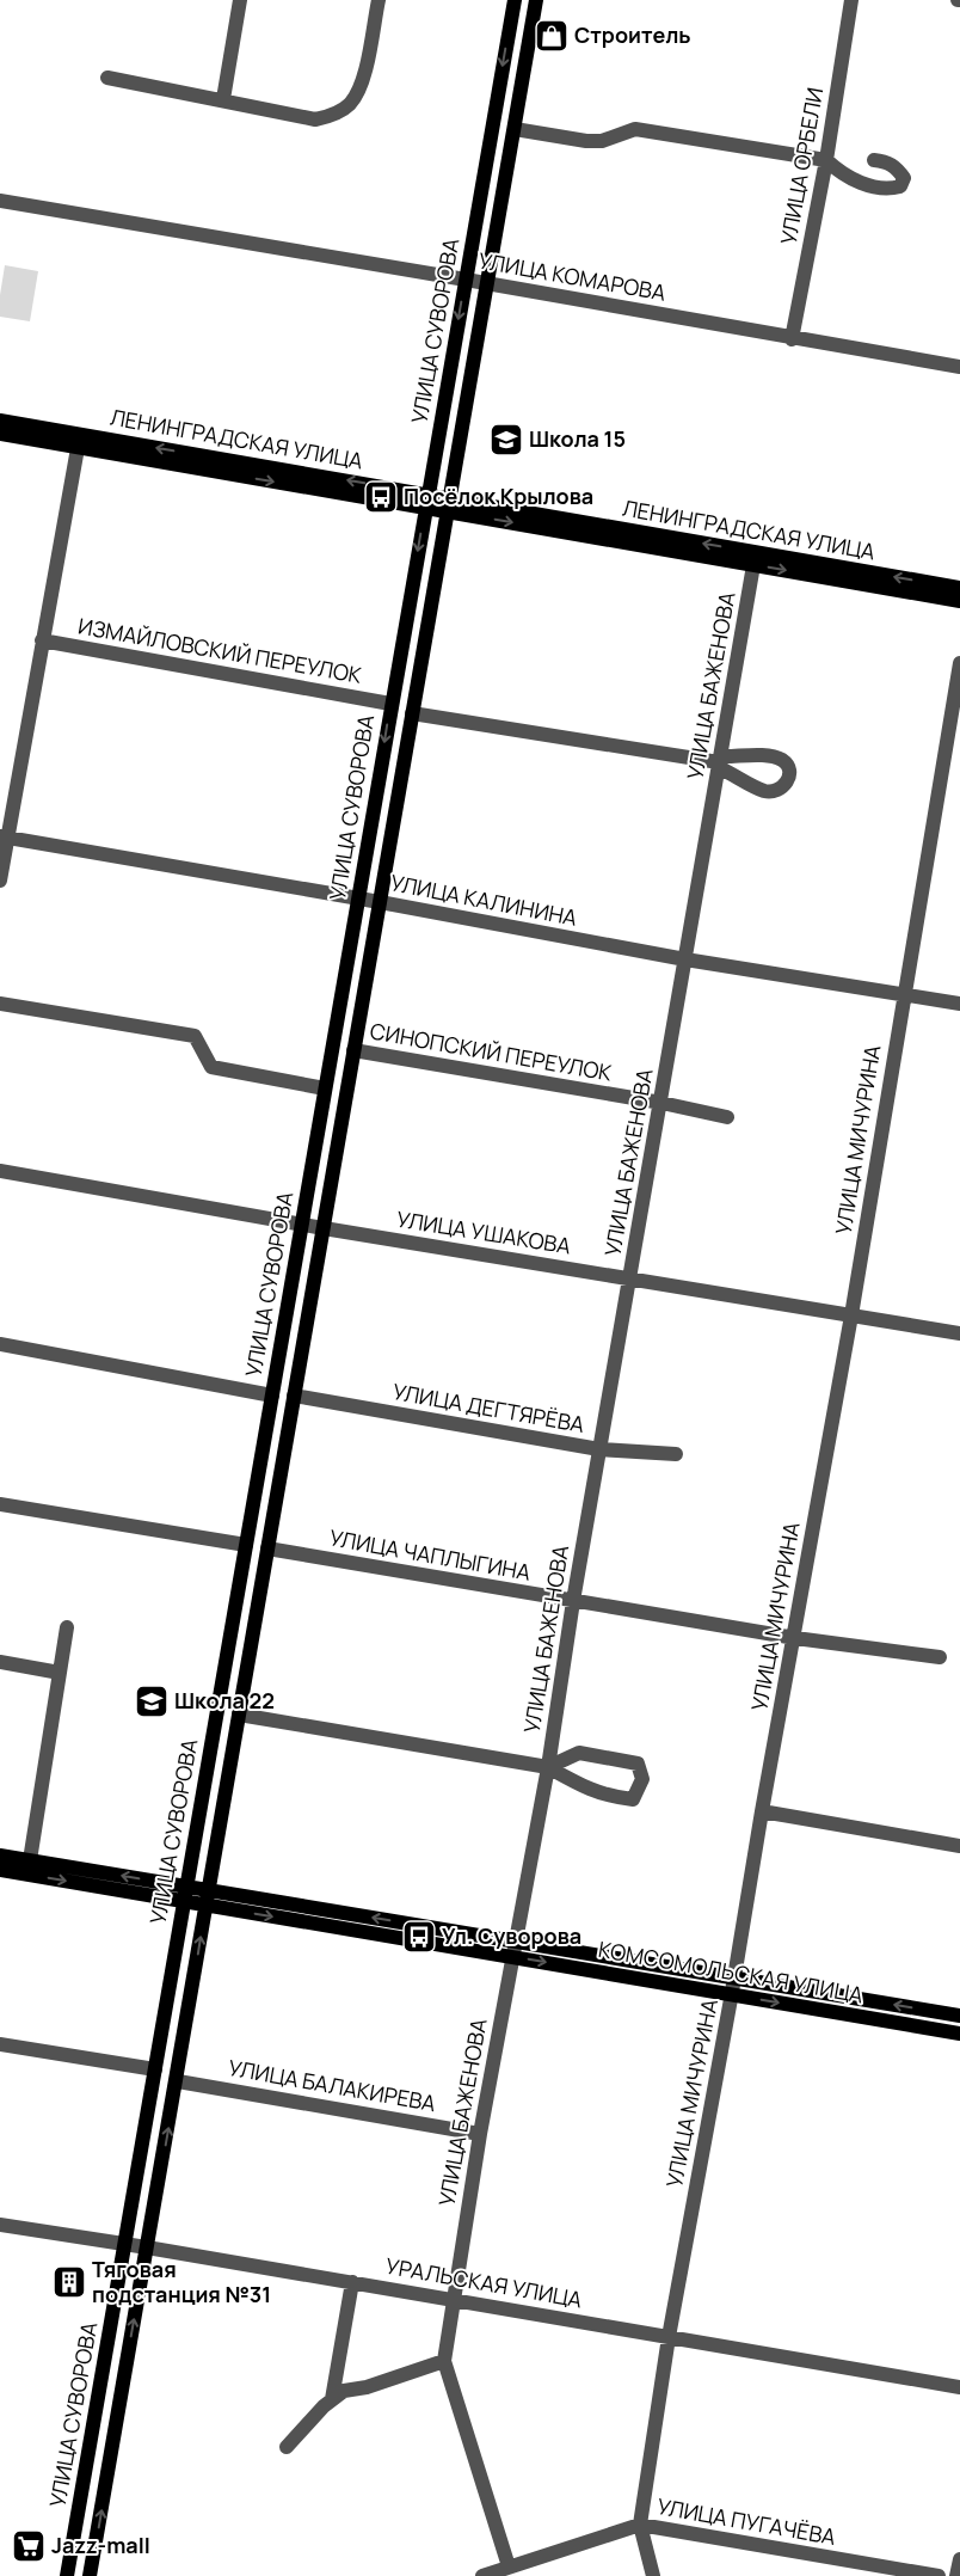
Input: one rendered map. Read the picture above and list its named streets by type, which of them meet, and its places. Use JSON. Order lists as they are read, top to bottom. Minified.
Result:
{"streets":{"main road":["УЛИЦА СУВОРОВА","ЛЕНИНГРАДСКАЯ УЛИЦА","КОМСОМОЛЬСКАЯ УЛИЦА"],"street":["УЛИЦА ОРБЕЛИ","УЛИЦА КОМАРОВА","ИЗМАЙЛОВСКИЙ ПЕРЕУЛОК","УЛИЦА БАЖЕНОВА","УЛИЦА КАЛИНИНА","СИНОПСКИЙ ПЕРЕУЛОК","УЛИЦА МИЧУРИНА","УЛИЦА УШАКОВА","УЛИЦА ДЕГТЯРЁВА","УЛИЦА ЧАПЛЫГИНА","УЛИЦА БАЛАКИРЕВА","УРАЛЬСКАЯ УЛИЦА","УЛИЦА ПУГАЧЁВА"]},"crossings":[["УЛИЦА ОРБЕЛИ","УЛИЦА КОМАРОВА"],["УЛИЦА КОМАРОВА","УЛИЦА СУВОРОВА"],["УЛИЦА СУВОРОВА","ЛЕНИНГРАДСКАЯ УЛИЦА"],["УЛИЦА СУВОРОВА","ИЗМАЙЛОВСКИЙ ПЕРЕУЛОК"],["УЛИЦА СУВОРОВА","УЛИЦА БАЖЕНОВА"],["УЛИЦА СУВОРОВА","УЛИЦА КАЛИНИНА"],["УЛИЦА СУВОРОВА","СИНОПСКИЙ ПЕРЕУЛОК"],["УЛИЦА СУВОРОВА","УЛИЦА УШАКОВА"],["УЛИЦА СУВОРОВА","УЛИЦА ДЕГТЯРЁВА"],["УЛИЦА СУВОРОВА","УЛИЦА ЧАПЛЫГИНА"],["УЛИЦА СУВОРОВА","КОМСОМОЛЬСКАЯ УЛИЦА"],["УЛИЦА СУВОРОВА","УЛИЦА БАЛАКИРЕВА"],["УЛИЦА СУВОРОВА","УРАЛЬСКАЯ УЛИЦА"],["ЛЕНИНГРАДСКАЯ УЛИЦА","УЛИЦА БАЖЕНОВА"],["УЛИЦА БАЖЕНОВА","УЛИЦА КАЛИНИНА"],["УЛИЦА БАЖЕНОВА","СИНОПСКИЙ ПЕРЕУЛОК"],["УЛИЦА БАЖЕНОВА","УЛИЦА УШАКОВА"],["УЛИЦА БАЖЕНОВА","УЛИЦА ДЕГТЯРЁВА"],["УЛИЦА БАЖЕНОВА","УЛИЦА ЧАПЛЫГИНА"],["УЛИЦА БАЖЕНОВА","КОМСОМОЛЬСКАЯ УЛИЦА"],["УЛИЦА БАЖЕНОВА","УЛИЦА БАЛАКИРЕВА"],["УЛИЦА БАЖЕНОВА","УРАЛЬСКАЯ УЛИЦА"],["УЛИЦА БАЖЕНОВА","УЛИЦА ПУГАЧЁВА"],["УЛИЦА КАЛИНИНА","УЛИЦА МИЧУРИНА"],["УЛИЦА МИЧУРИНА","УЛИЦА УШАКОВА"],["УЛИЦА МИЧУРИНА","УЛИЦА ЧАПЛЫГИНА"],["УЛИЦА МИЧУРИНА","КОМСОМОЛЬСКАЯ УЛИЦА"],["УЛИЦА МИЧУРИНА","УРАЛЬСКАЯ УЛИЦА"],["УЛИЦА МИЧУРИНА","УЛИЦА ПУГАЧЁВА"]],"places":{"shop":["Строитель"],"school or university":["Школа 15","Школа 22"],"bus stop":["Посёлок Крылова","Ул. Суворова"],"building":["Тяговая подстанция №31"],"supermarket":["Jazz-mall"]}}
